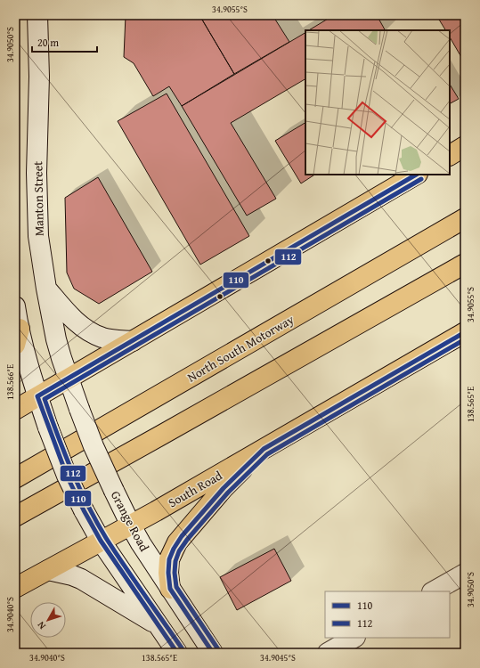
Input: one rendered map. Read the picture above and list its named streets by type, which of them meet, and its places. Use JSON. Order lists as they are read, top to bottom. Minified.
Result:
{"streets":{"main road":["Manton Street","North South Motorway","South Road","Grange Road"]},"crossings":[["Manton Street","Grange Road"],["South Road","Grange Road"]],"lines":["transit line 110","transit line 112"],"legend":["110","112"],"scale_bar":"20 m","north":"bottom left","coordinates":["34.9055°S","34.9050°S","138.566°E","138.565°E","34.9040°S","34.9045°S"]}
